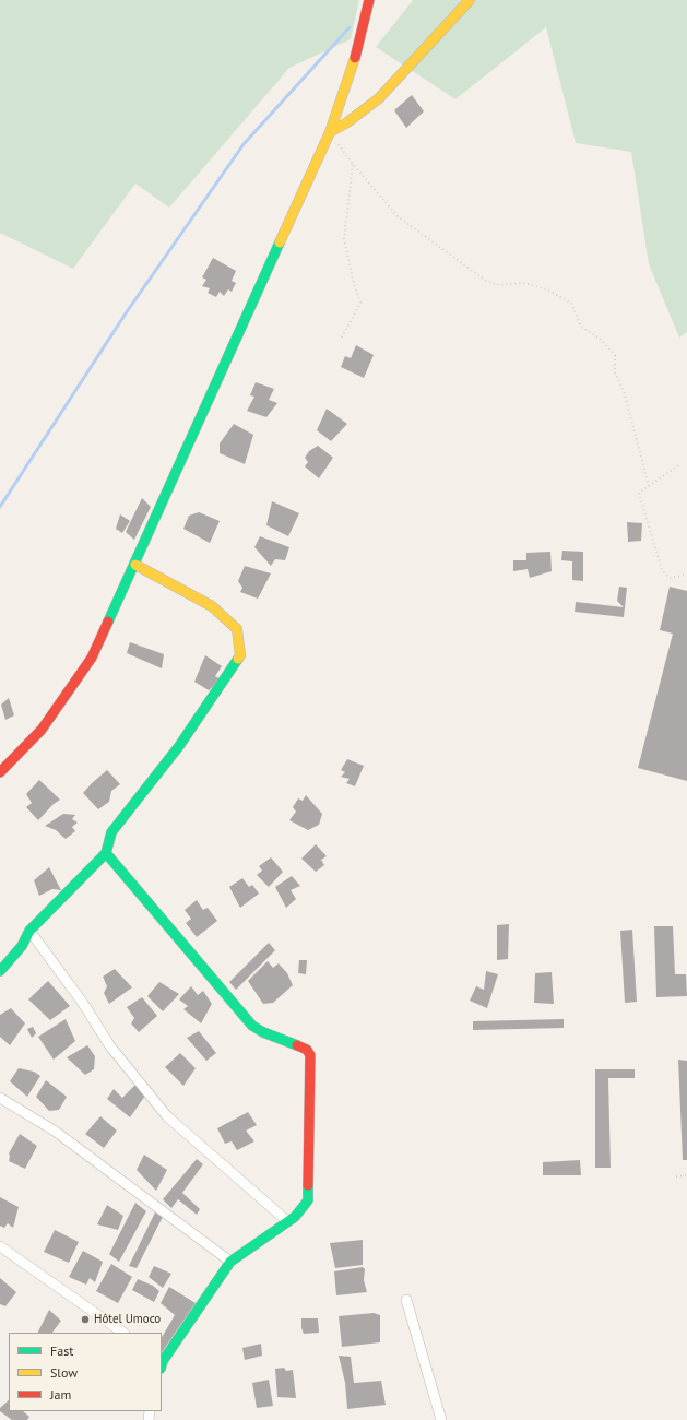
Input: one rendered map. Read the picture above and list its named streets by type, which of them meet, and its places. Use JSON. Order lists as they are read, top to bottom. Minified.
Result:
{"places":["Hôtel Umoco"],"legend":["Fast","Slow","Jam"]}
